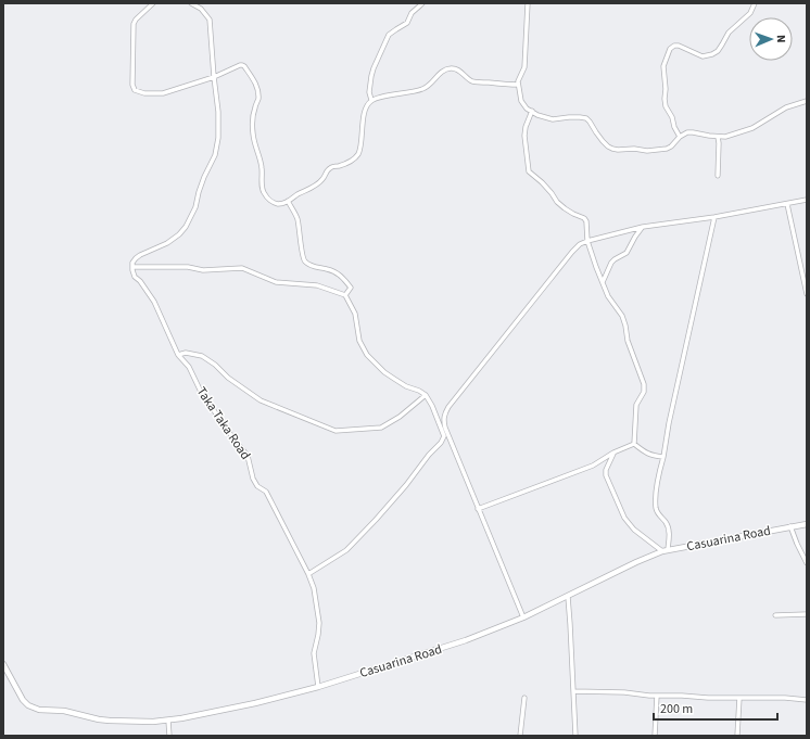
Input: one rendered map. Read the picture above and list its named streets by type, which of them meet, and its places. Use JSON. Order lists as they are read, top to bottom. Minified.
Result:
{"streets":{"street":["Taka Taka Road","Casuarina Road"]},"crossings":[["Taka Taka Road","Casuarina Road"]],"scale_bar":"200 m","north":"right"}
